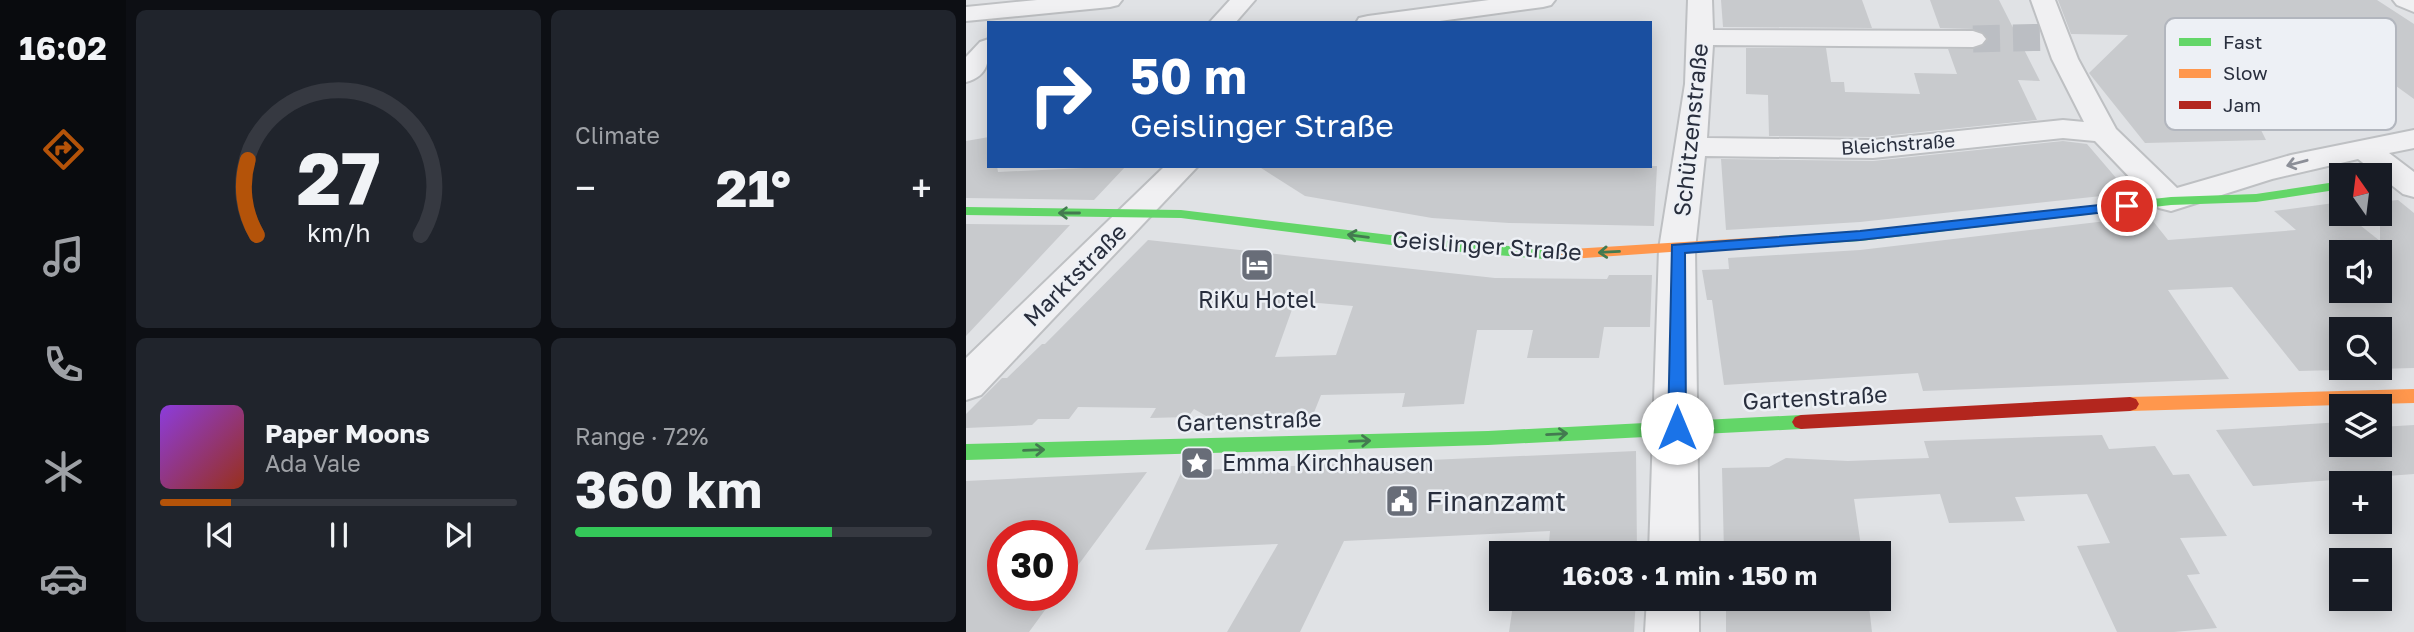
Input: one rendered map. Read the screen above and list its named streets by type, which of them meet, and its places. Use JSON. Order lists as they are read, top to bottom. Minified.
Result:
{"streets":{"street":["Schützenstraße","Bleichstraße","Geislinger Straße","Marktstraße","Gartenstraße"]},"crossings":[["Schützenstraße","Bleichstraße"],["Schützenstraße","Geislinger Straße"],["Schützenstraße","Gartenstraße"],["Geislinger Straße","Marktstraße"]],"one_way":["Geislinger Straße","Gartenstraße"],"places":{"hotel":["RiKu Hotel"],"place":["Emma Kirchhausen"],"public building":["Finanzamt"]},"legend":["Fast","Slow","Jam"],"north":"top","page":{"tabs":"16:02","tile":["Climate",["Range · 72%","360 km"]],"turn":["50 m","Geislinger Straße"],"heat":["−","21°","+"],"map_buttons":["+","−"],"song":["Paper Moons","Ada Vale"],"limit":"30","trip":"16:03 · 1 min · 150 m","gauge":["27","km/h"]}}
